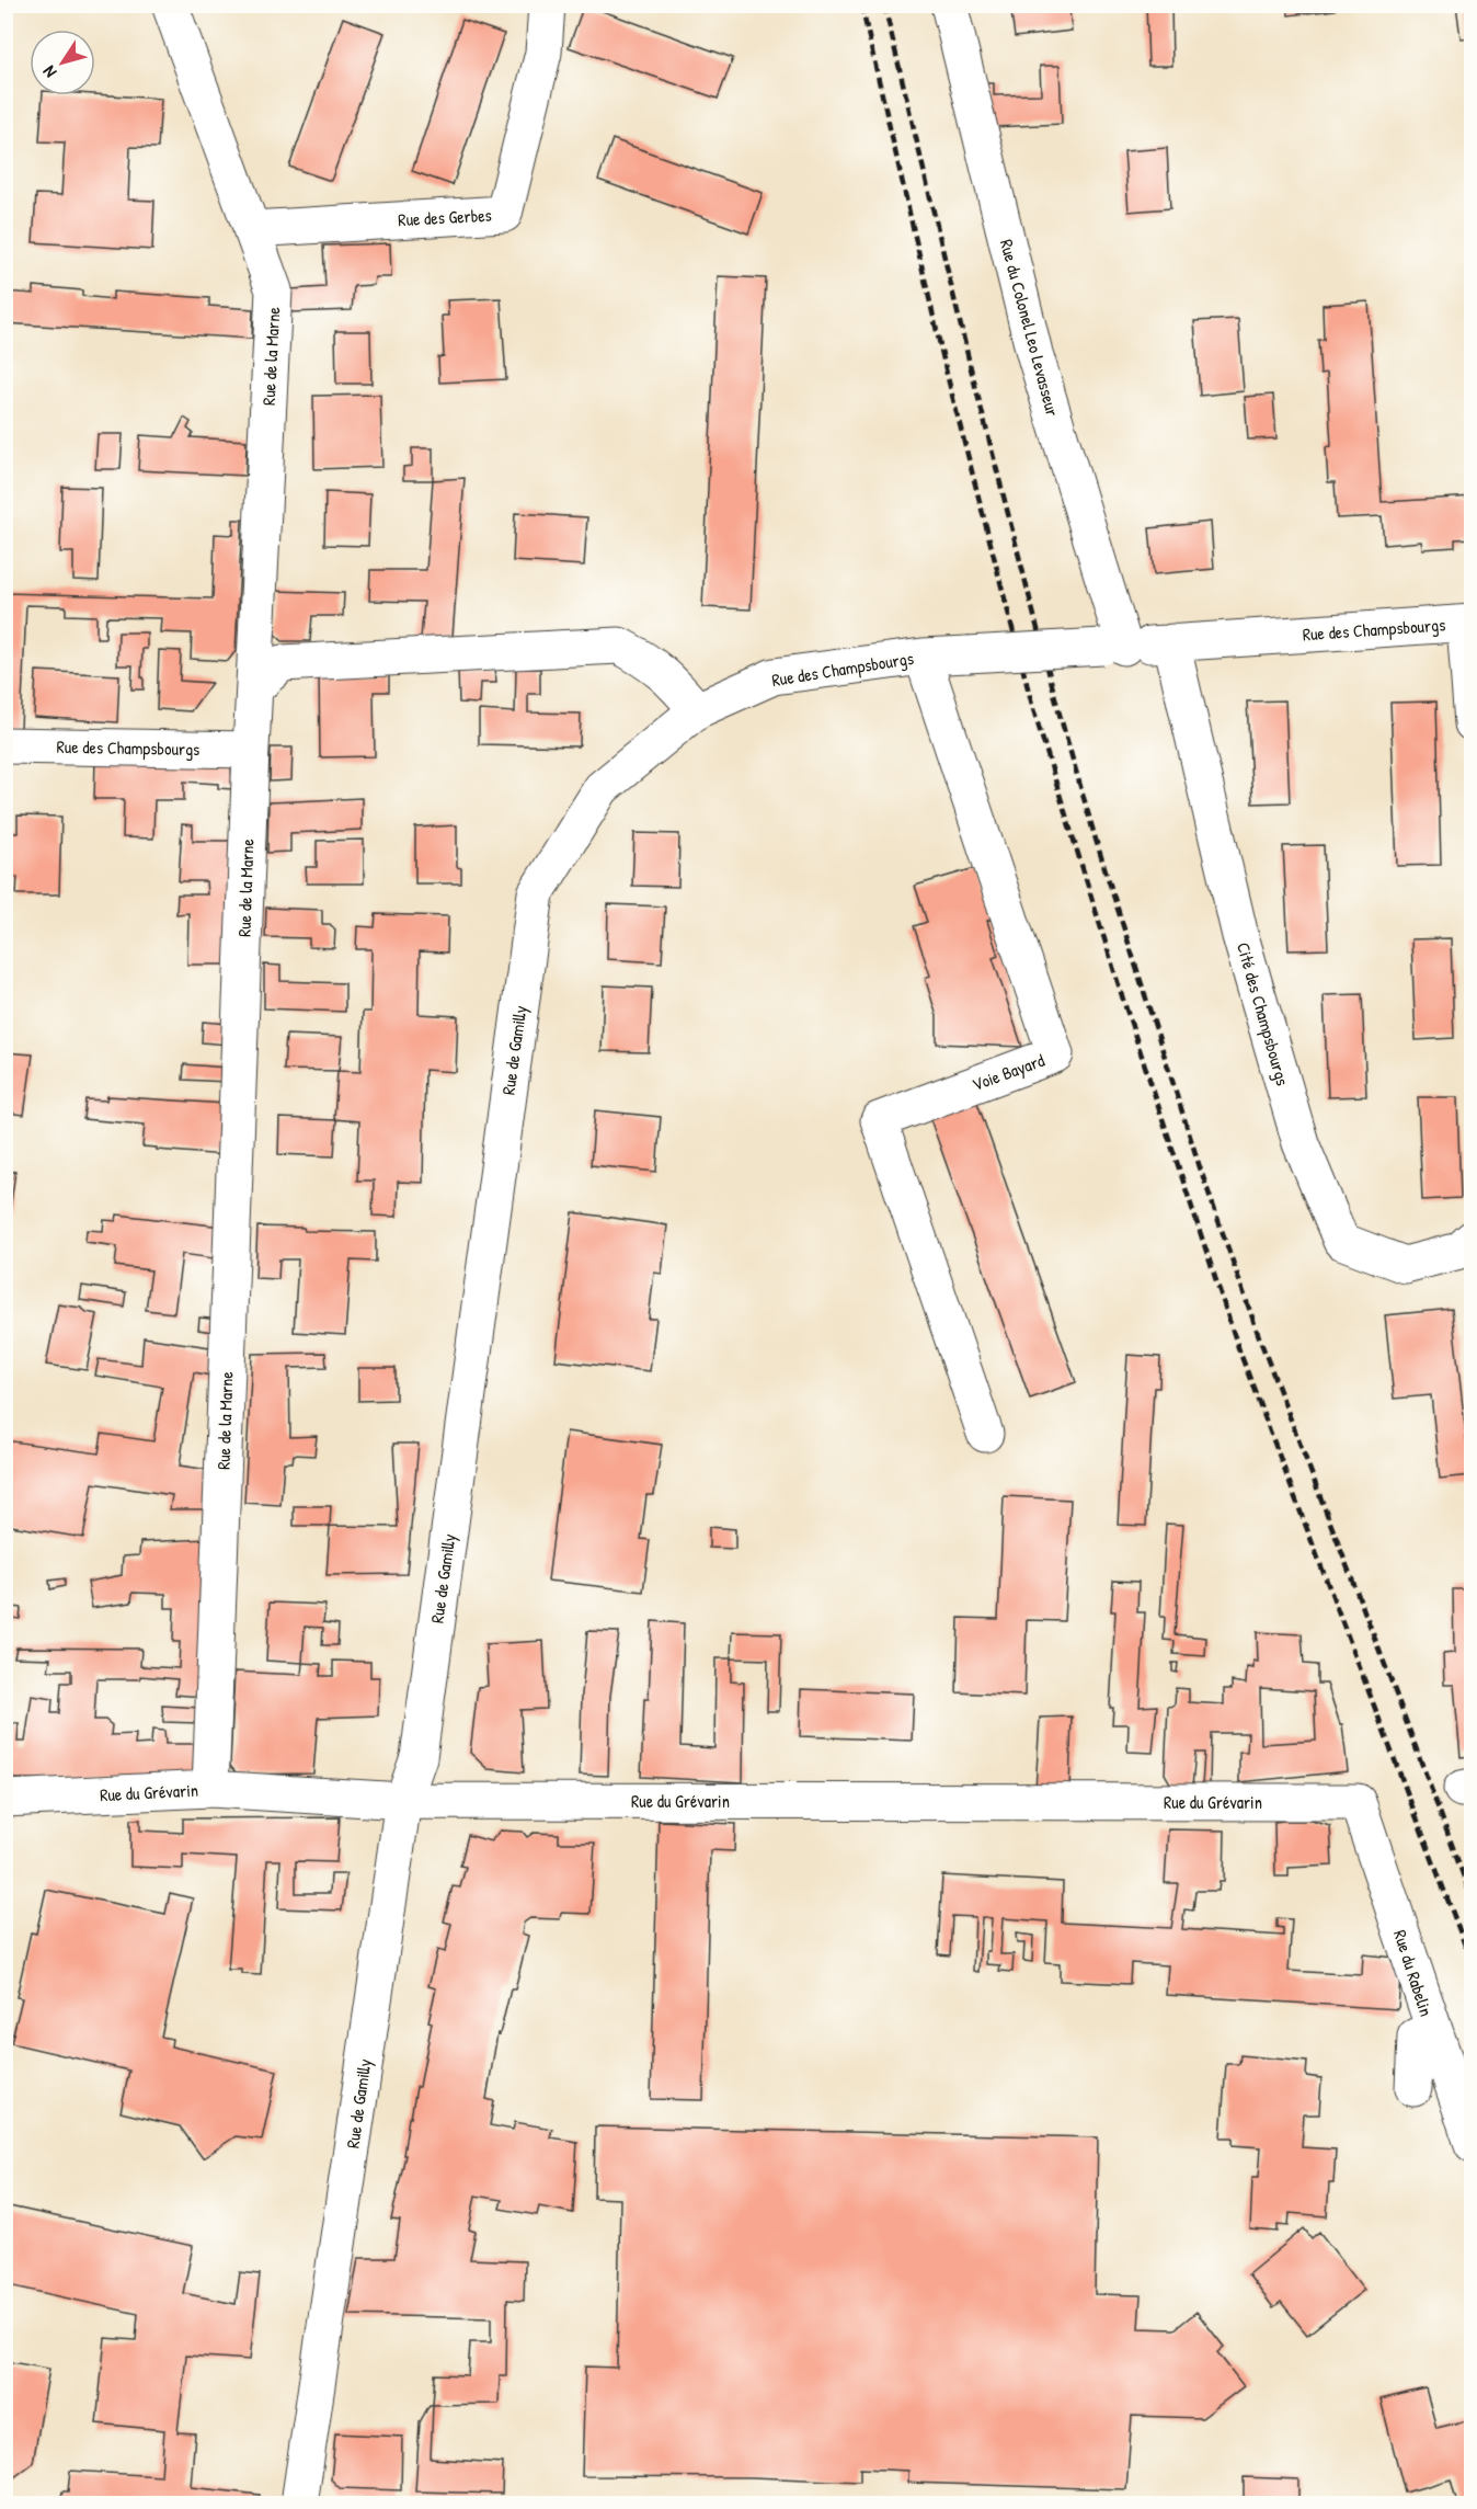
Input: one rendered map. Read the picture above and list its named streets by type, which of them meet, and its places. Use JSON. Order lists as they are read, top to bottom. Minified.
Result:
{"streets":{"street":["Rue des Gerbes","Rue du Colonel Leo Levasseur","Rue de la Marne","Rue des Champsbourgs","Cité des Champsbourgs","Rue de Gamilly","Voie Bayard","Rue du Grévarin","Rue du Rabelin"]},"crossings":[["Rue des Gerbes","Rue de la Marne"],["Rue du Colonel Leo Levasseur","Rue des Champsbourgs"],["Rue de la Marne","Rue des Champsbourgs"],["Rue de la Marne","Rue du Grévarin"],["Rue des Champsbourgs","Cité des Champsbourgs"],["Rue des Champsbourgs","Rue de Gamilly"],["Rue des Champsbourgs","Voie Bayard"],["Rue de Gamilly","Rue du Grévarin"],["Rue du Grévarin","Rue du Rabelin"]],"north":"bottom left"}
